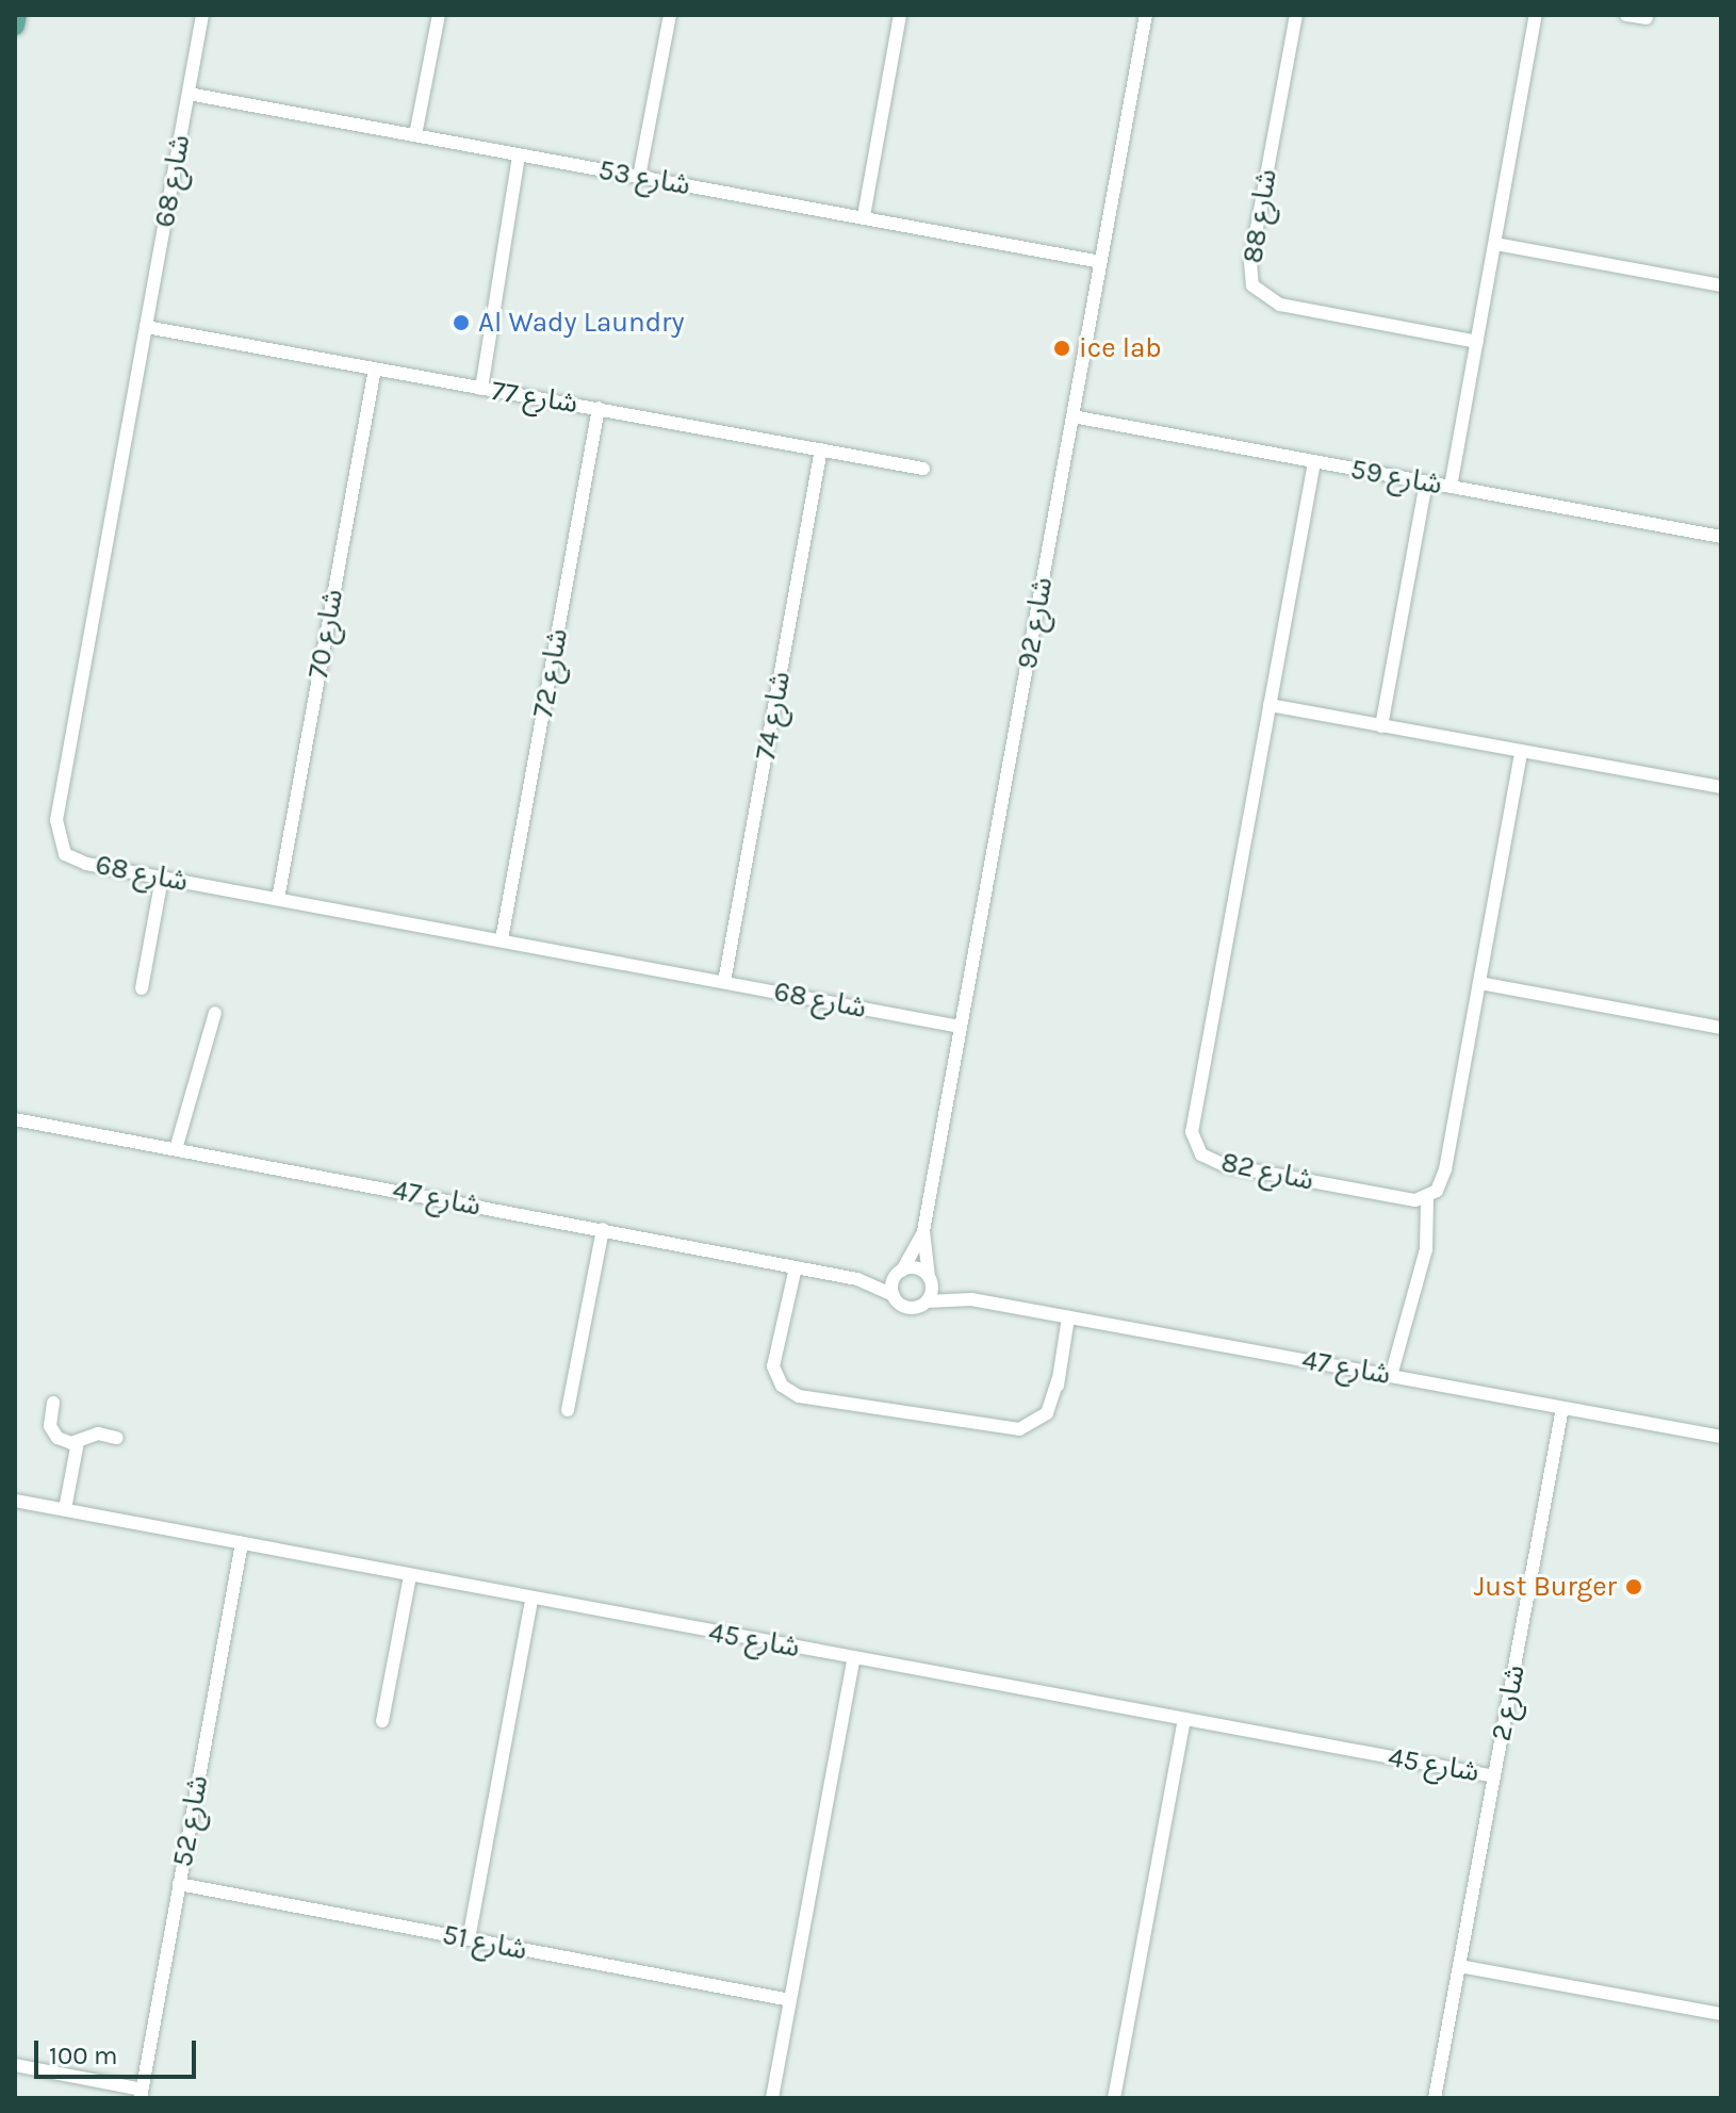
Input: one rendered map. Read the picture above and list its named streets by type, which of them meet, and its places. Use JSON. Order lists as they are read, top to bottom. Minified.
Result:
{"streets":{"street":["شارع 53","شارع 68","شارع 88","شارع 77","شارع 59","شارع 92","شارع 70","شارع 72","شارع 74","شارع 82","شارع 47","شارع 45","شارع 2","شارع 52","شارع 51"]},"crossings":[["شارع 53","شارع 68"],["شارع 53","شارع 92"],["شارع 68","شارع 77"],["شارع 68","شارع 92"],["شارع 68","شارع 70"],["شارع 68","شارع 72"],["شارع 68","شارع 74"],["شارع 77","شارع 70"],["شارع 77","شارع 72"],["شارع 77","شارع 74"],["شارع 59","شارع 92"],["شارع 59","شارع 82"],["شارع 92","شارع 47"],["شارع 47","شارع 2"],["شارع 45","شارع 2"],["شارع 45","شارع 52"],["شارع 52","شارع 51"]],"places":["Al Wady Laundry","ice lab","Just Burger"],"scale_bar":"100 m"}
